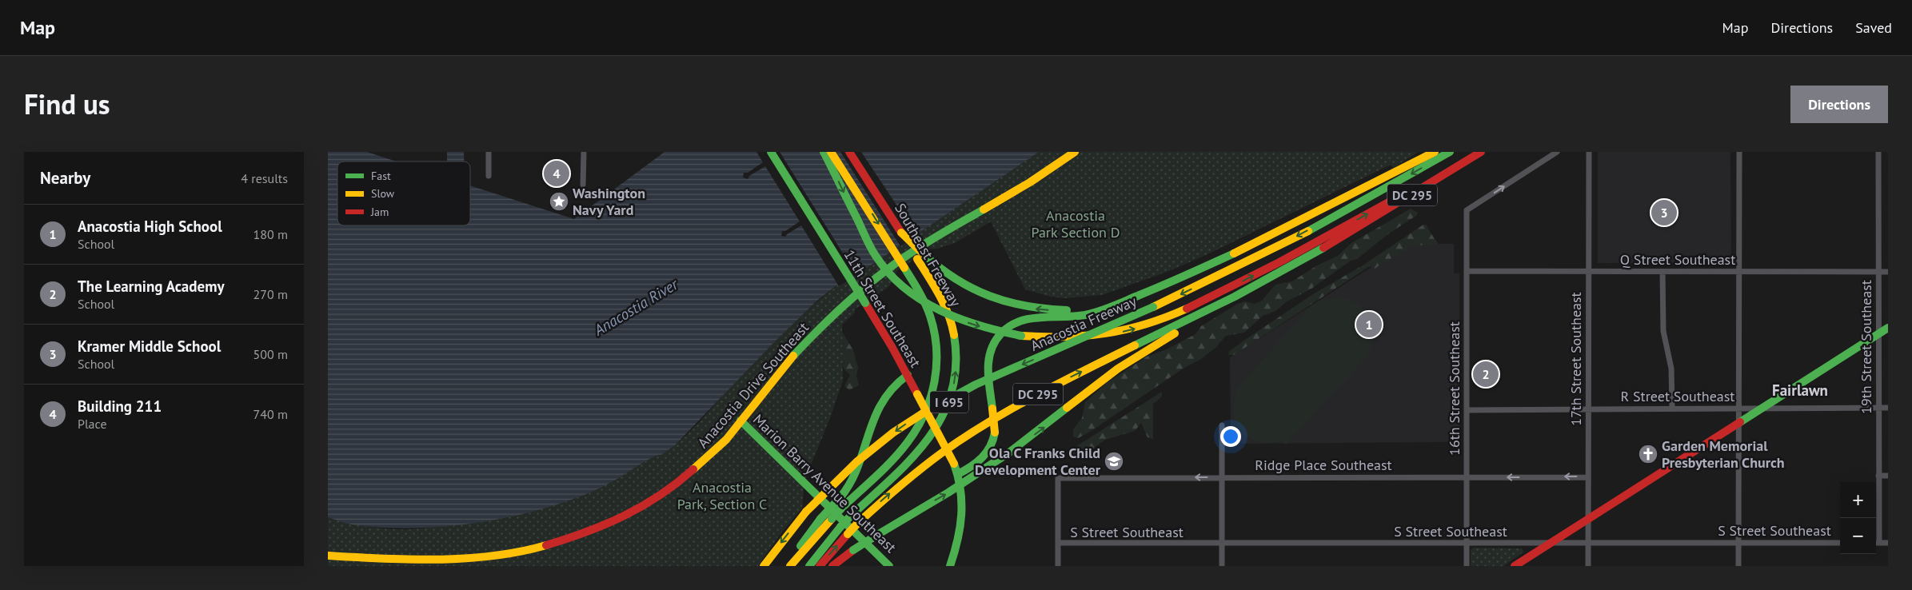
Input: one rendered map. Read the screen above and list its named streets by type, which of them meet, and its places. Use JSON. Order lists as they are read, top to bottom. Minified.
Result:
{"streets":{"main road":["DC 295","Southeast Freeway","11th Street Southeast","Anacostia Freeway","Anacostia Drive Southeast","I 695","Marion Barry Avenue Southeast"],"street":["Q Street Southeast","19th Street Southeast","17th Street Southeast","16th Street Southeast","R Street Southeast","Ridge Place Southeast","S Street Southeast"]},"crossings":[["Q Street Southeast","19th Street Southeast"],["Q Street Southeast","17th Street Southeast"],["Q Street Southeast","16th Street Southeast"],["19th Street Southeast","R Street Southeast"],["17th Street Southeast","R Street Southeast"],["17th Street Southeast","Ridge Place Southeast"],["17th Street Southeast","S Street Southeast"],["Anacostia Drive Southeast","Marion Barry Avenue Southeast"],["16th Street Southeast","R Street Southeast"],["16th Street Southeast","Ridge Place Southeast"],["16th Street Southeast","S Street Southeast"],["Ridge Place Southeast","S Street Southeast"]],"one_way":["Ridge Place Southeast"],"districts":["Fairlawn"],"water":["Anacostia River"],"parks":["Anacostia Park Section D","Anacostia Park, Section C"],"places":{"place":["Washington Navy Yard"],"church":["Garden Memorial Presbyterian Church"],"school or university":["Ola C Franks Child Development Center"]},"legend":["Fast","Slow","Jam"],"page":{"header":"Map","nav":["Map","Directions","Saved"],"title":"Find us","buttons":"Directions","heading":["Nearby","4 results"],"pins":["4","3","1","2"],"list":[{"mark":"1","name":"Anacostia High School","note":"School","value":"180 m"},{"mark":"2","name":"The Learning Academy","note":"School","value":"270 m"},{"mark":"3","name":"Kramer Middle School","note":"School","value":"500 m"},{"mark":"4","name":"Building 211","note":"Place","value":"740 m"}],"map_buttons":["+","−"]}}
